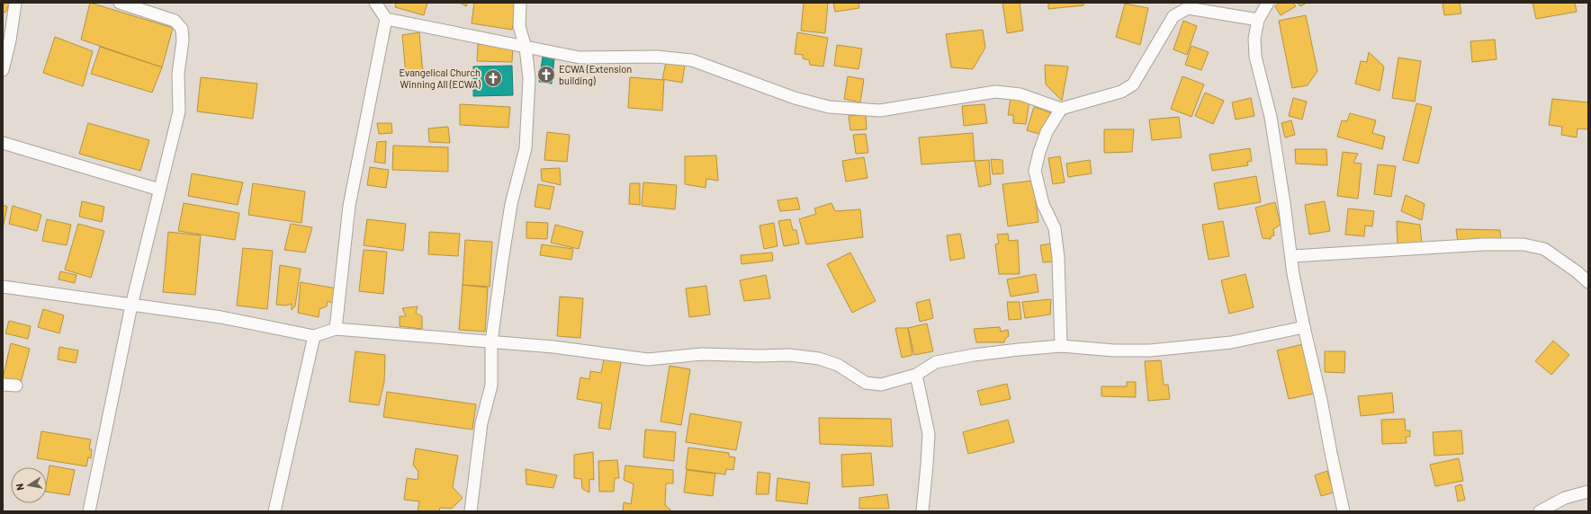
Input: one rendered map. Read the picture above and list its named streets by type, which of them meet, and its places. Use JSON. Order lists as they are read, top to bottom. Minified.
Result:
{"places":{"church":["ECWA (Extension building)","Evangelical Church Winning All (ECWA)"]},"north":"left"}
